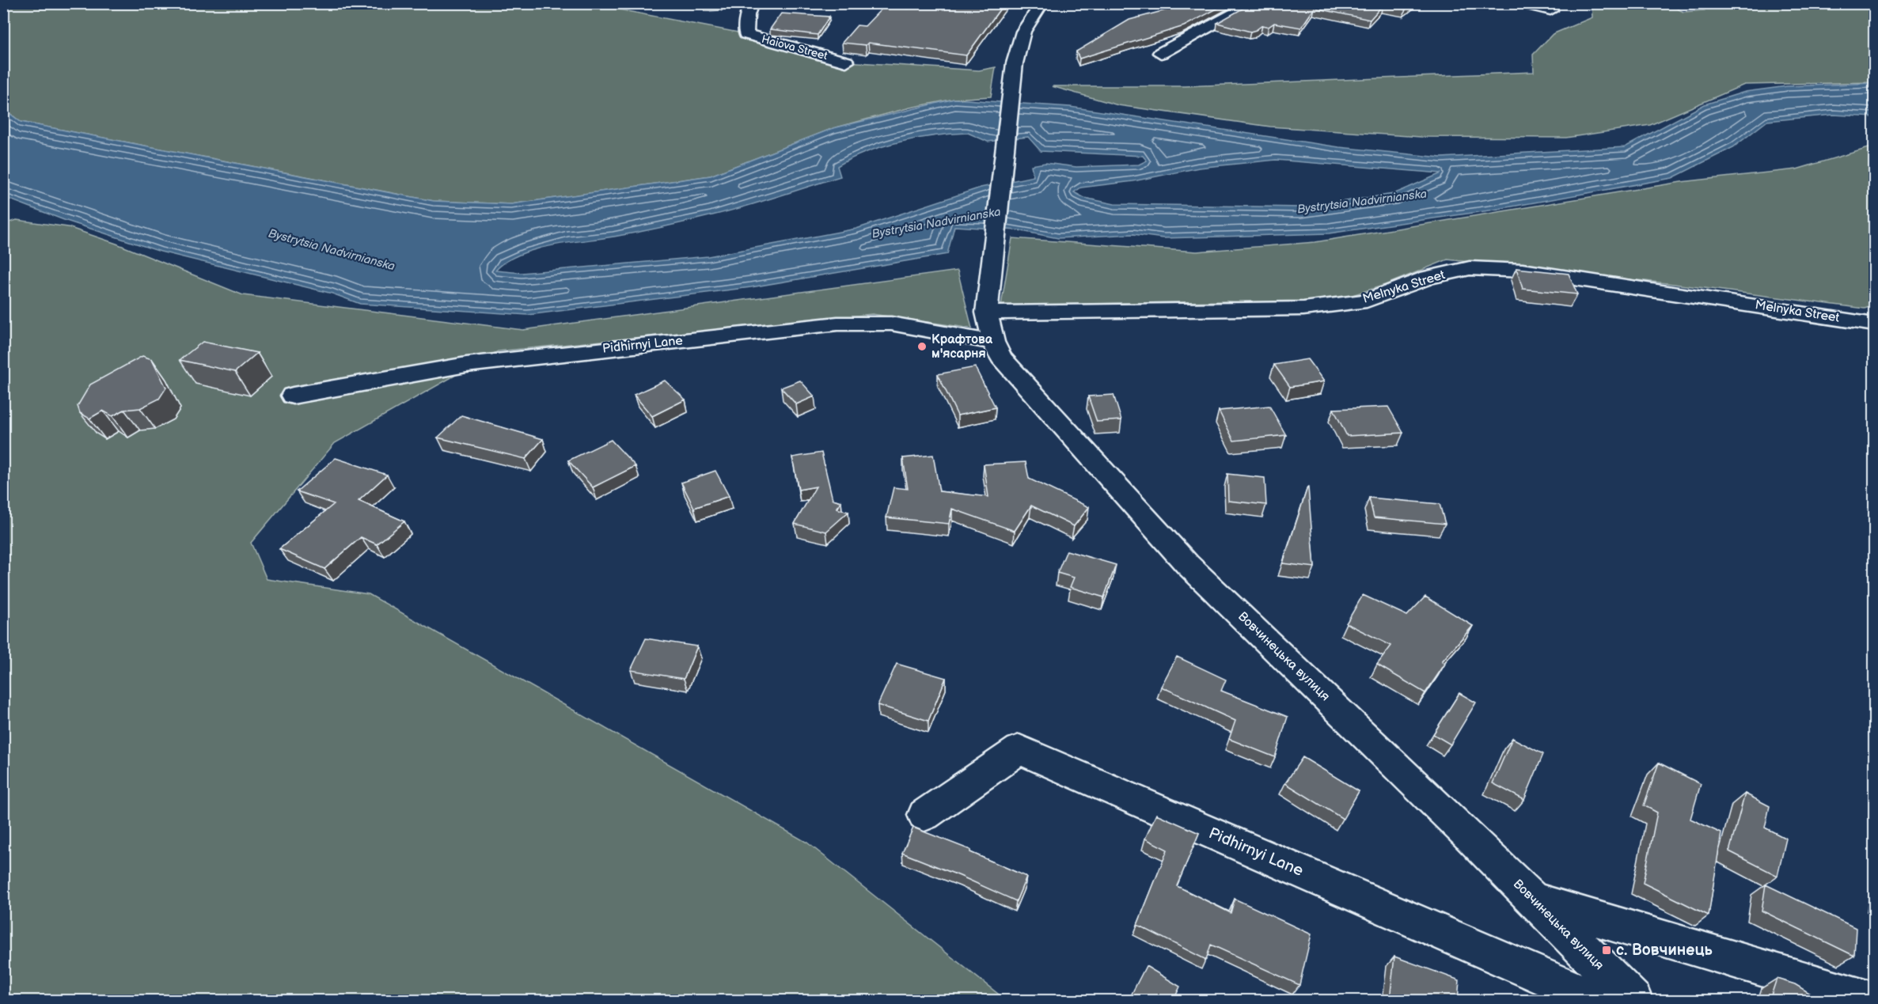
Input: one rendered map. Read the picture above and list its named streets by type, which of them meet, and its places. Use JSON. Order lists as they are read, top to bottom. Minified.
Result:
{"streets":{"street":["Haiova Street","Melnyka Street","Pidhirnyi Lane","Вовчинецька вулиця"]},"crossings":[["Melnyka Street","Вовчинецька вулиця"],["Pidhirnyi Lane","Вовчинецька вулиця"]],"water":["Bystrytsia Nadvirnianska"],"places":{"other":["Крафтова м'ясарня"],"transit":["с. Вовчинець"]}}
